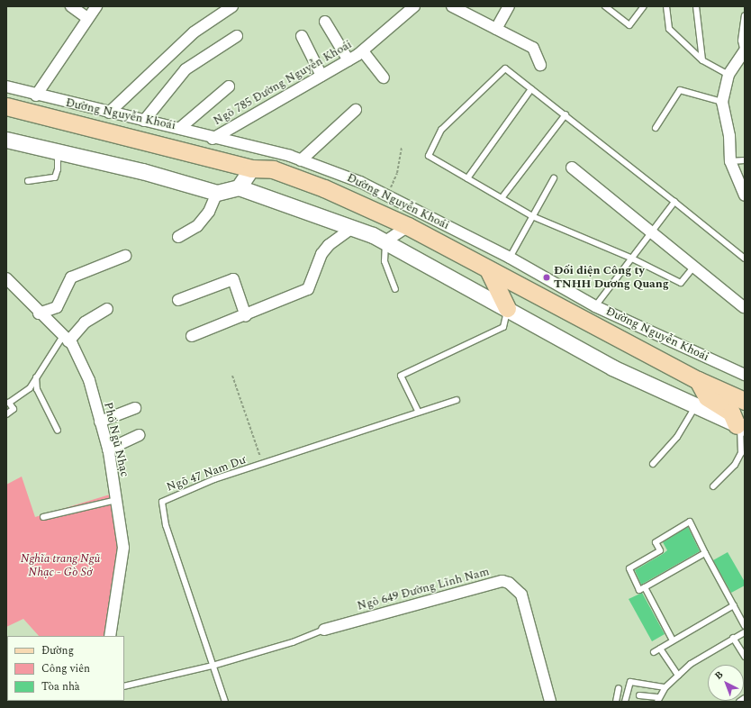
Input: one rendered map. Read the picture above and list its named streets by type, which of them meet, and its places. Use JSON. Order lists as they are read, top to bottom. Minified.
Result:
{"streets":{"main road":["Đường Nguyễn Khoái"],"street":["Ngõ 785 Đường Nguyễn Khoái","Phố Ngũ Nhạc","Ngõ 649 Đường Lĩnh Nam"],"lane":["Ngõ 47 Nam Dư"]},"crossings":[["Ngõ 785 Đường Nguyễn Khoái","Đường Nguyễn Khoái"]],"parks":["Nghĩa trang Ngũ Nhạc - Gò Sở"],"places":["Đối diện Công ty TNHH Dương Quang"],"legend":["Đường","Công viên","Tòa nhà"],"north":"top left"}
